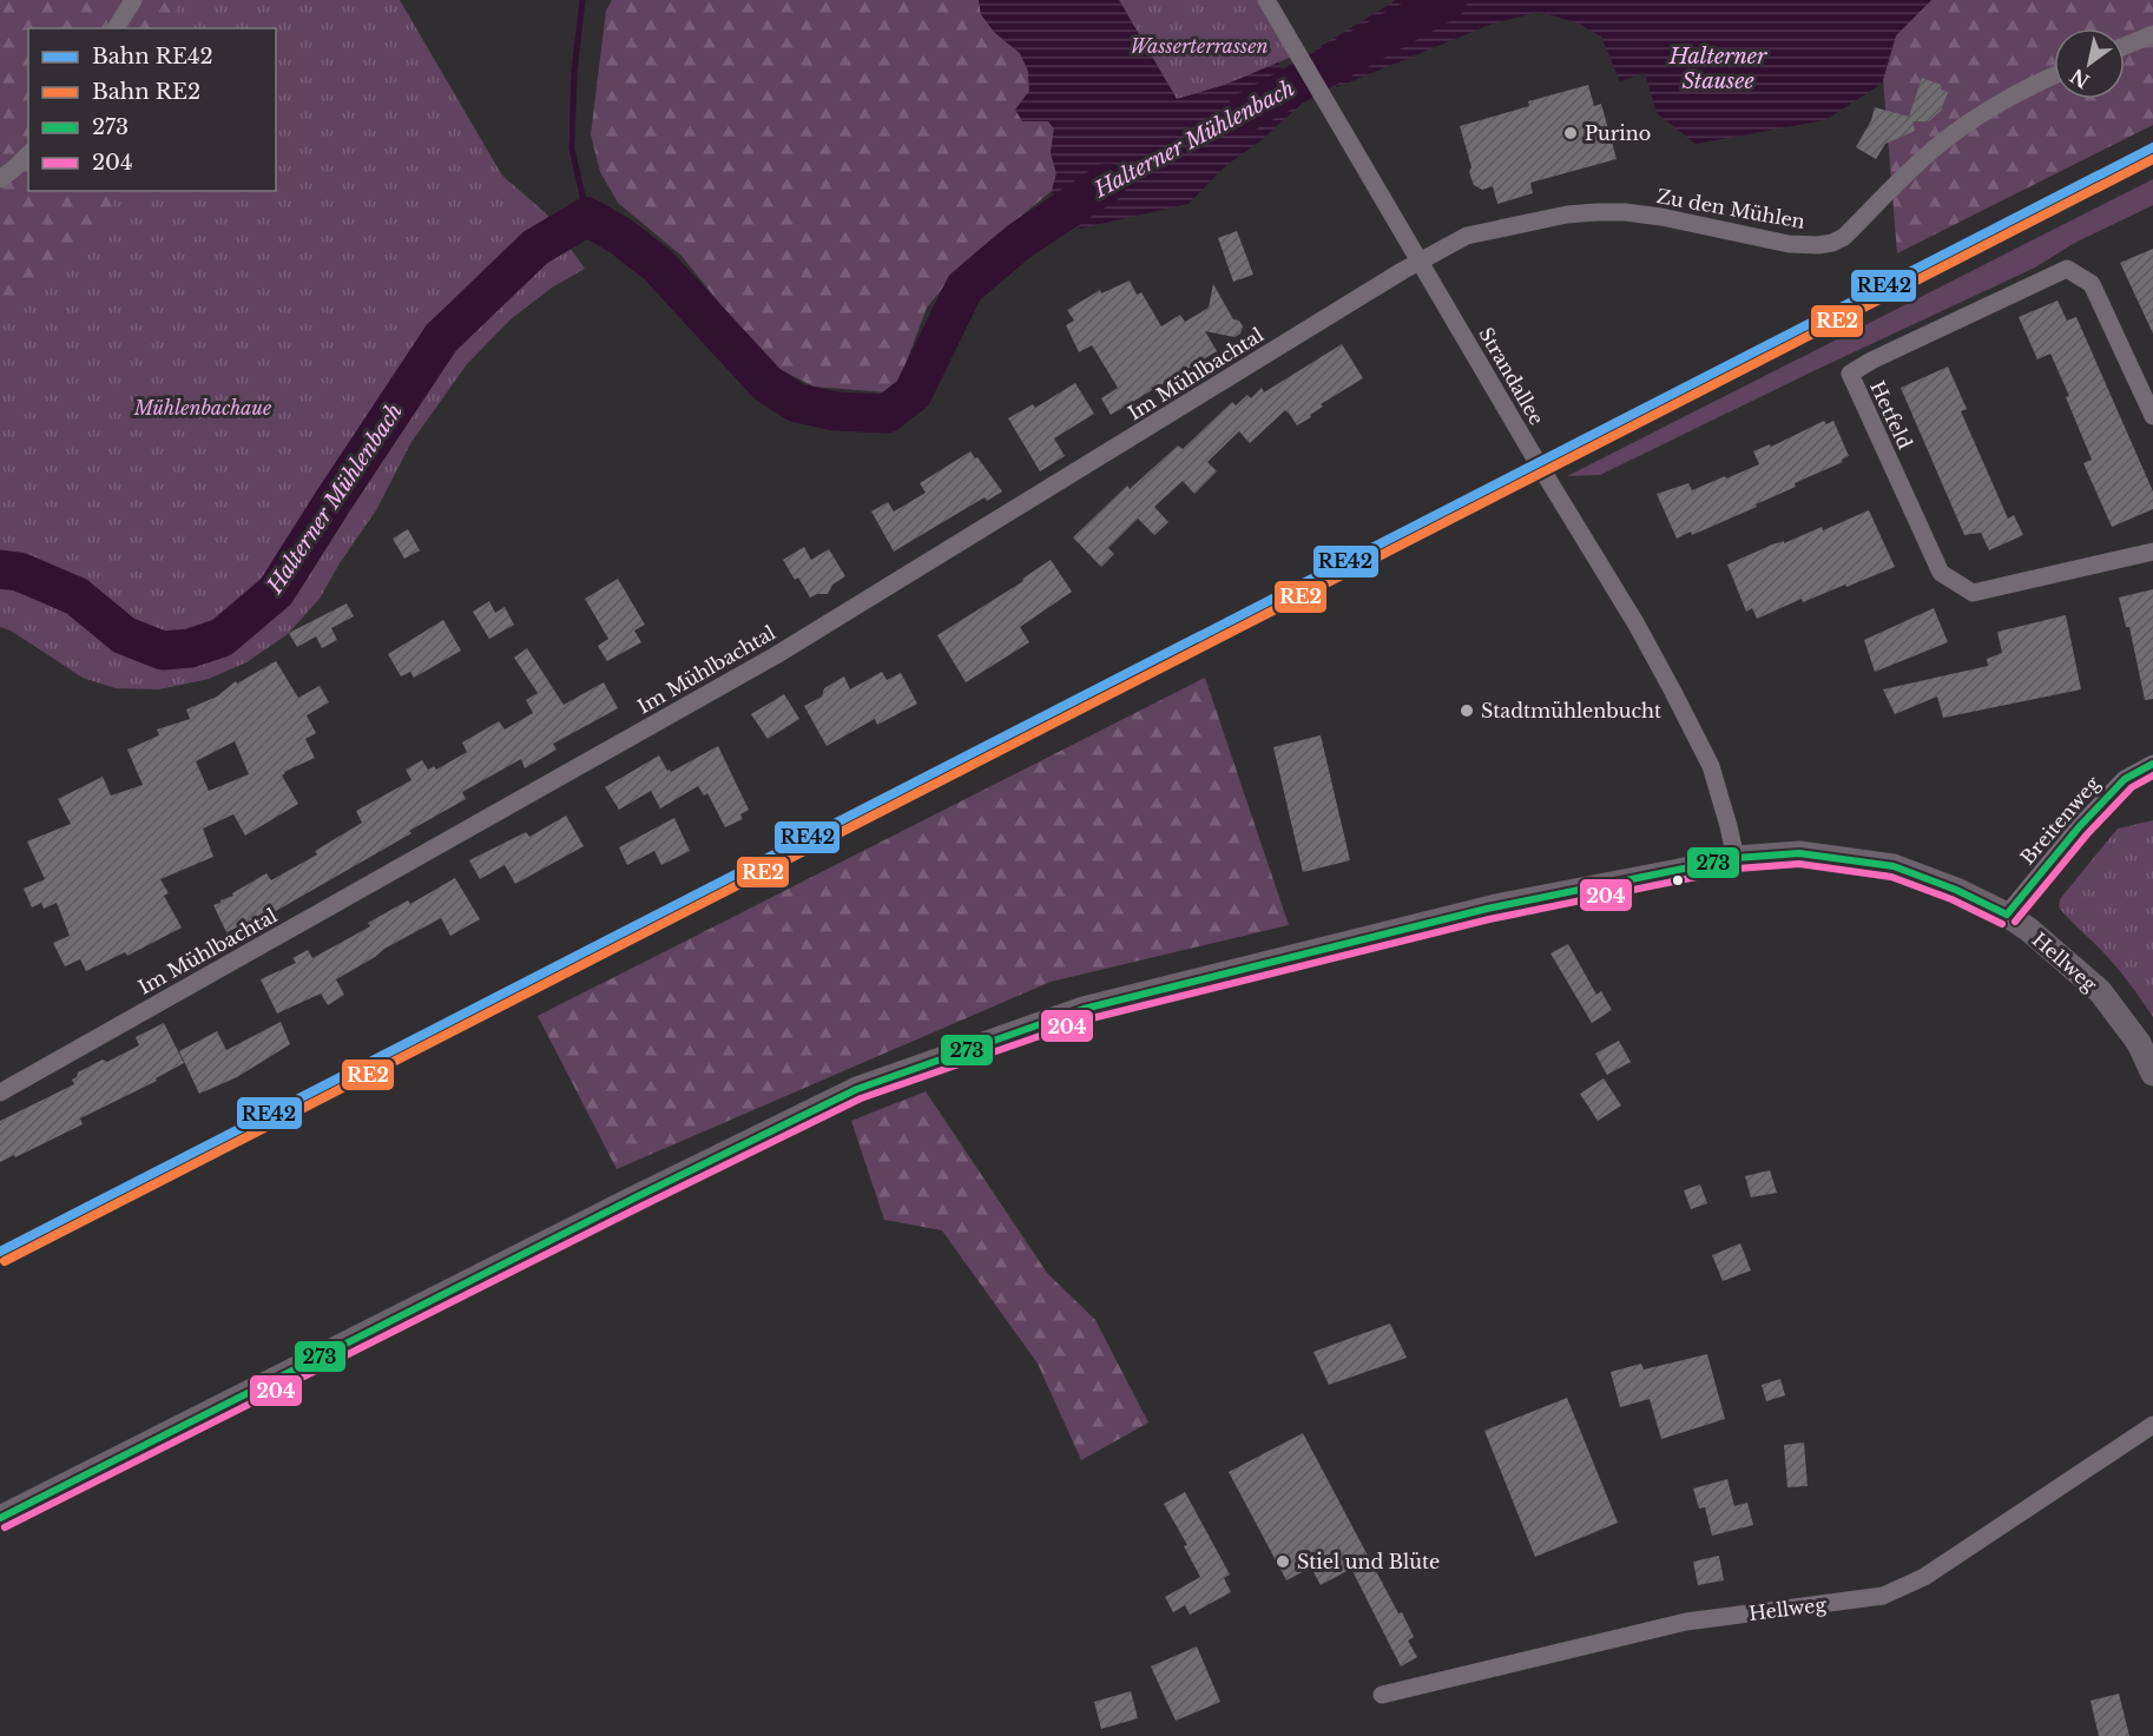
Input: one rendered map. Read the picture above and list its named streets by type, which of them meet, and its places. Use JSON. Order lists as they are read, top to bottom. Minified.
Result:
{"streets":{"street":["Zu den Mühlen","Im Mühlbachtal","Strandallee","Hetfeld","Breitenweg","Hellweg"]},"crossings":[["Zu den Mühlen","Im Mühlbachtal"],["Zu den Mühlen","Strandallee"],["Im Mühlbachtal","Strandallee"],["Strandallee","Hellweg"],["Breitenweg","Hellweg"]],"water":["Halterner Stausee","Halterner Mühlenbach"],"parks":["Wasserterrassen","Mühlenbachaue"],"places":["Purino","Stadtmühlenbucht","Stiel und Blüte"],"lines":["rail line RE42","rail line RE2","transit line 273","transit line 204"],"legend":["Bahn RE42","Bahn RE2","273","204"],"north":"bottom left"}
